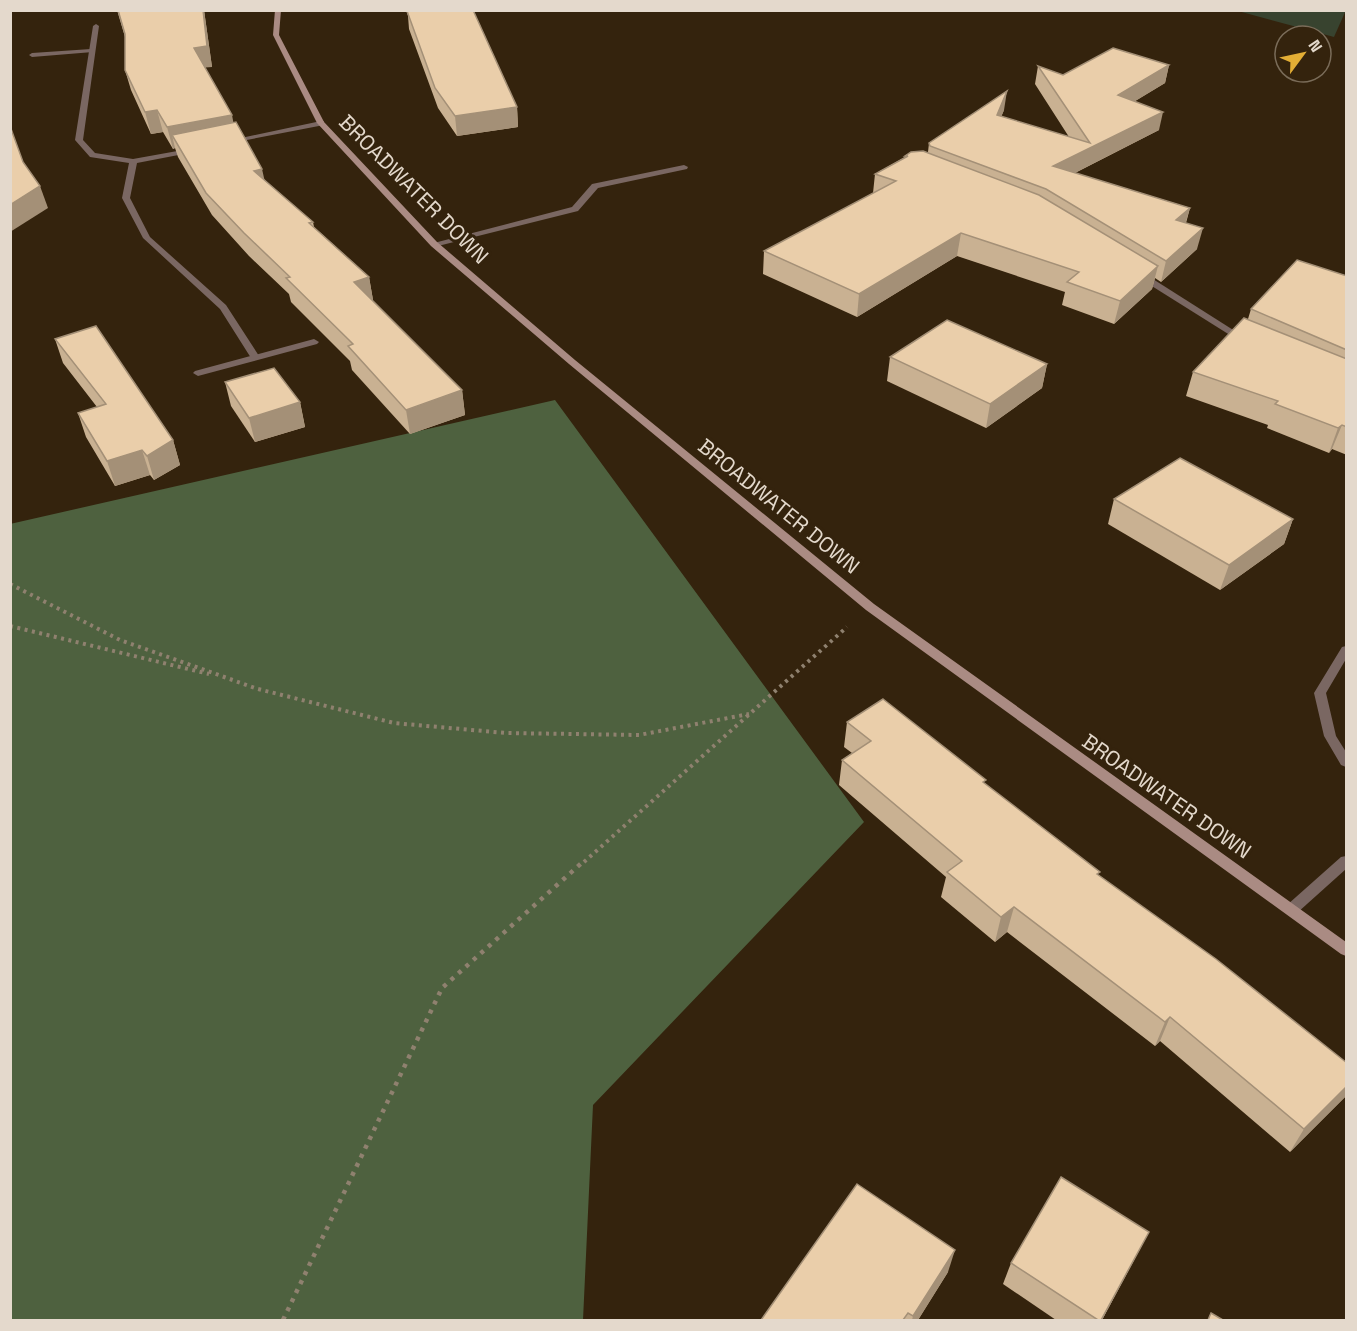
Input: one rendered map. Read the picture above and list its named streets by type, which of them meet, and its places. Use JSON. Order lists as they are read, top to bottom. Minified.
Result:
{"streets":{"street":["BROADWATER DOWN"]},"north":"top right"}
